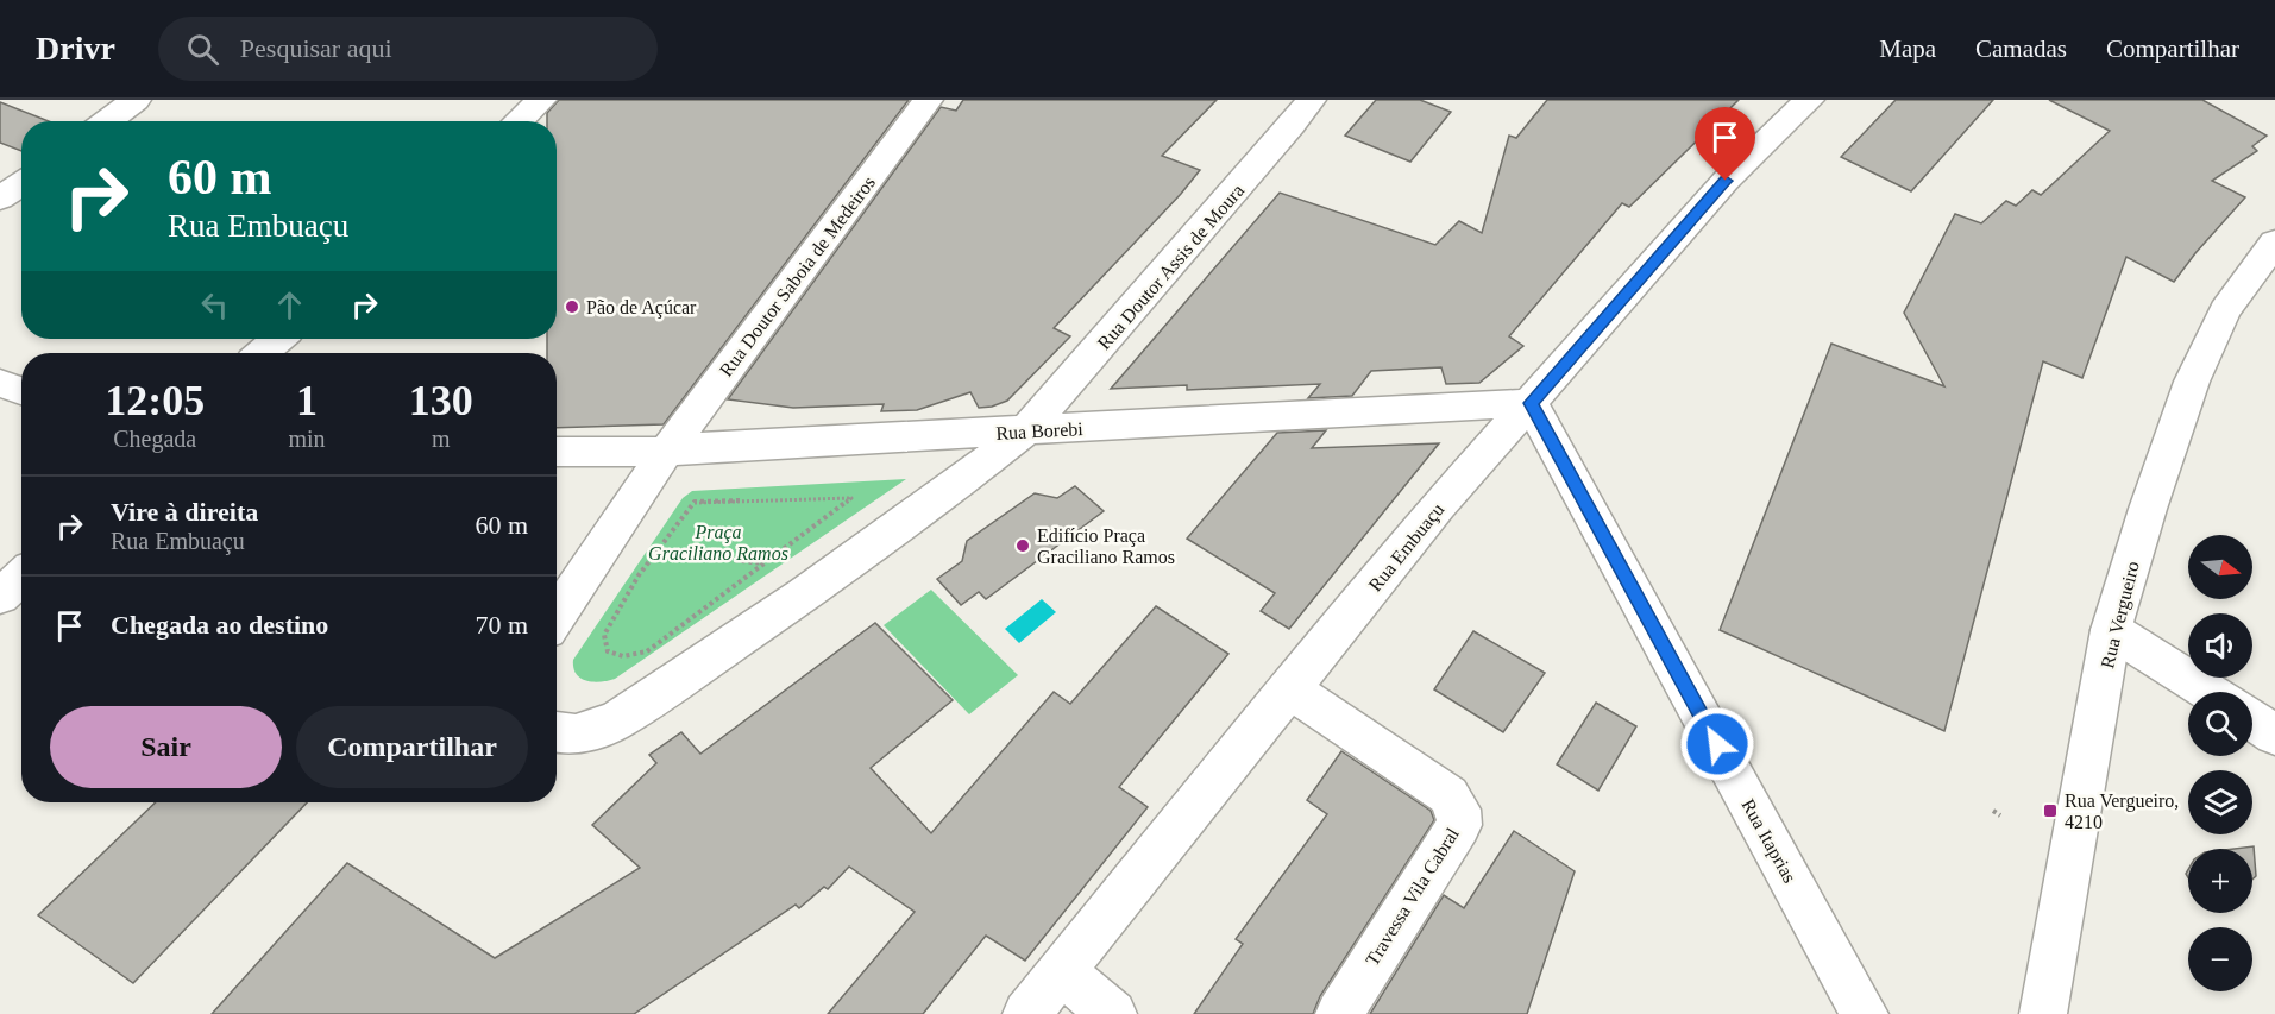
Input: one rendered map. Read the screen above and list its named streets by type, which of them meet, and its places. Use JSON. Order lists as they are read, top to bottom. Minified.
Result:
{"streets":{"street":["Rua Doutor Assis de Moura","Rua Doutor Saboia de Medeiros","Rua Borebi","Rua Embuaçu","Rua Vergueiro","Rua Itaprias","Travessa Vila Cabral"]},"crossings":[["Rua Doutor Assis de Moura","Rua Borebi"],["Rua Doutor Saboia de Medeiros","Rua Borebi"],["Rua Borebi","Rua Embuaçu"],["Rua Borebi","Rua Itaprias"],["Rua Embuaçu","Rua Itaprias"],["Rua Embuaçu","Travessa Vila Cabral"]],"parks":["Praça Graciliano Ramos"],"places":{"other":["Pão de Açúcar","Edifício Praça Graciliano Ramos"],"transit":["Rua Vergueiro, 4210"]},"north":"right","page":{"header":"Drivr","search":"Pesquisar aqui","nav":["Mapa","Camadas","Compartilhar"],"turn":["60 m","Rua Embuaçu"],"eta":["12:05","Chegada","1","min","130","m"],"list":[{"name":"Vire à direita","note":"Rua Embuaçu","value":"60 m"},{"name":"Chegada ao destino","value":"70 m"}],"map_buttons":["+","−"],"buttons":["Sair","Compartilhar"]}}
